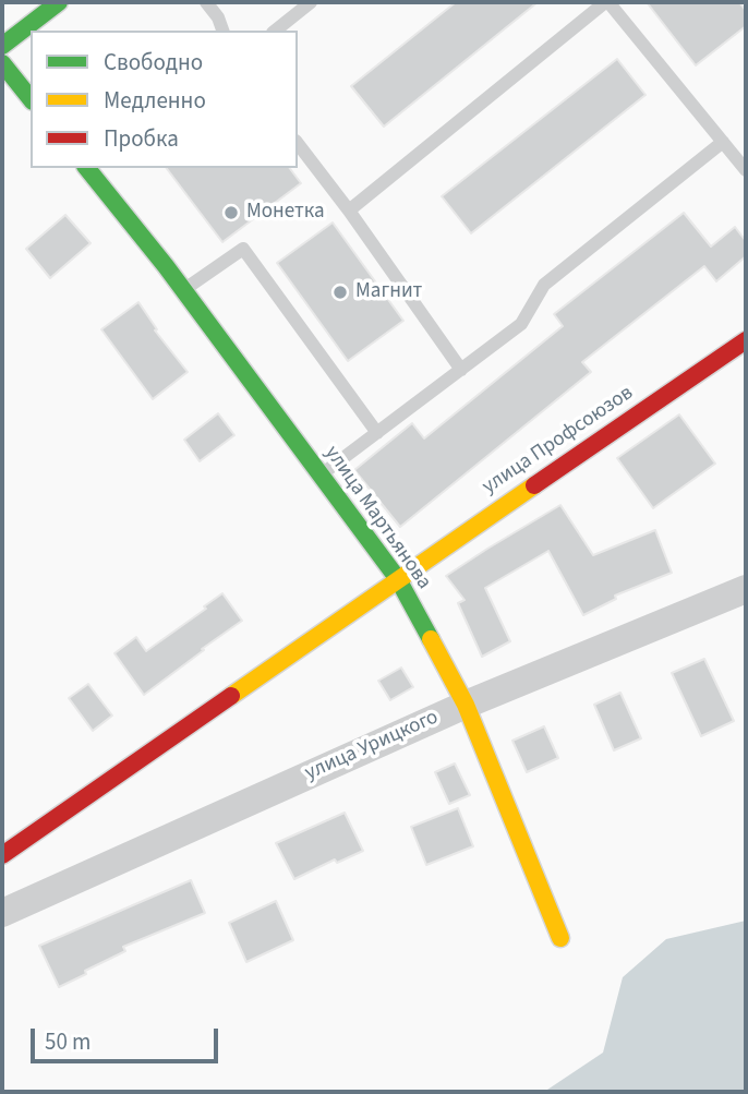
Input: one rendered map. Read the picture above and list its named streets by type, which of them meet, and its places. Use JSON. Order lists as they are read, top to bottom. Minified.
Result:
{"streets":{"street":["улица Профсоюзов","улица Мартьянова","улица Урицкого"]},"crossings":[["улица Профсоюзов","улица Мартьянова"],["улица Мартьянова","улица Урицкого"]],"places":["Монетка","Магнит"],"legend":["Свободно","Медленно","Пробка"],"scale_bar":"50 m"}
